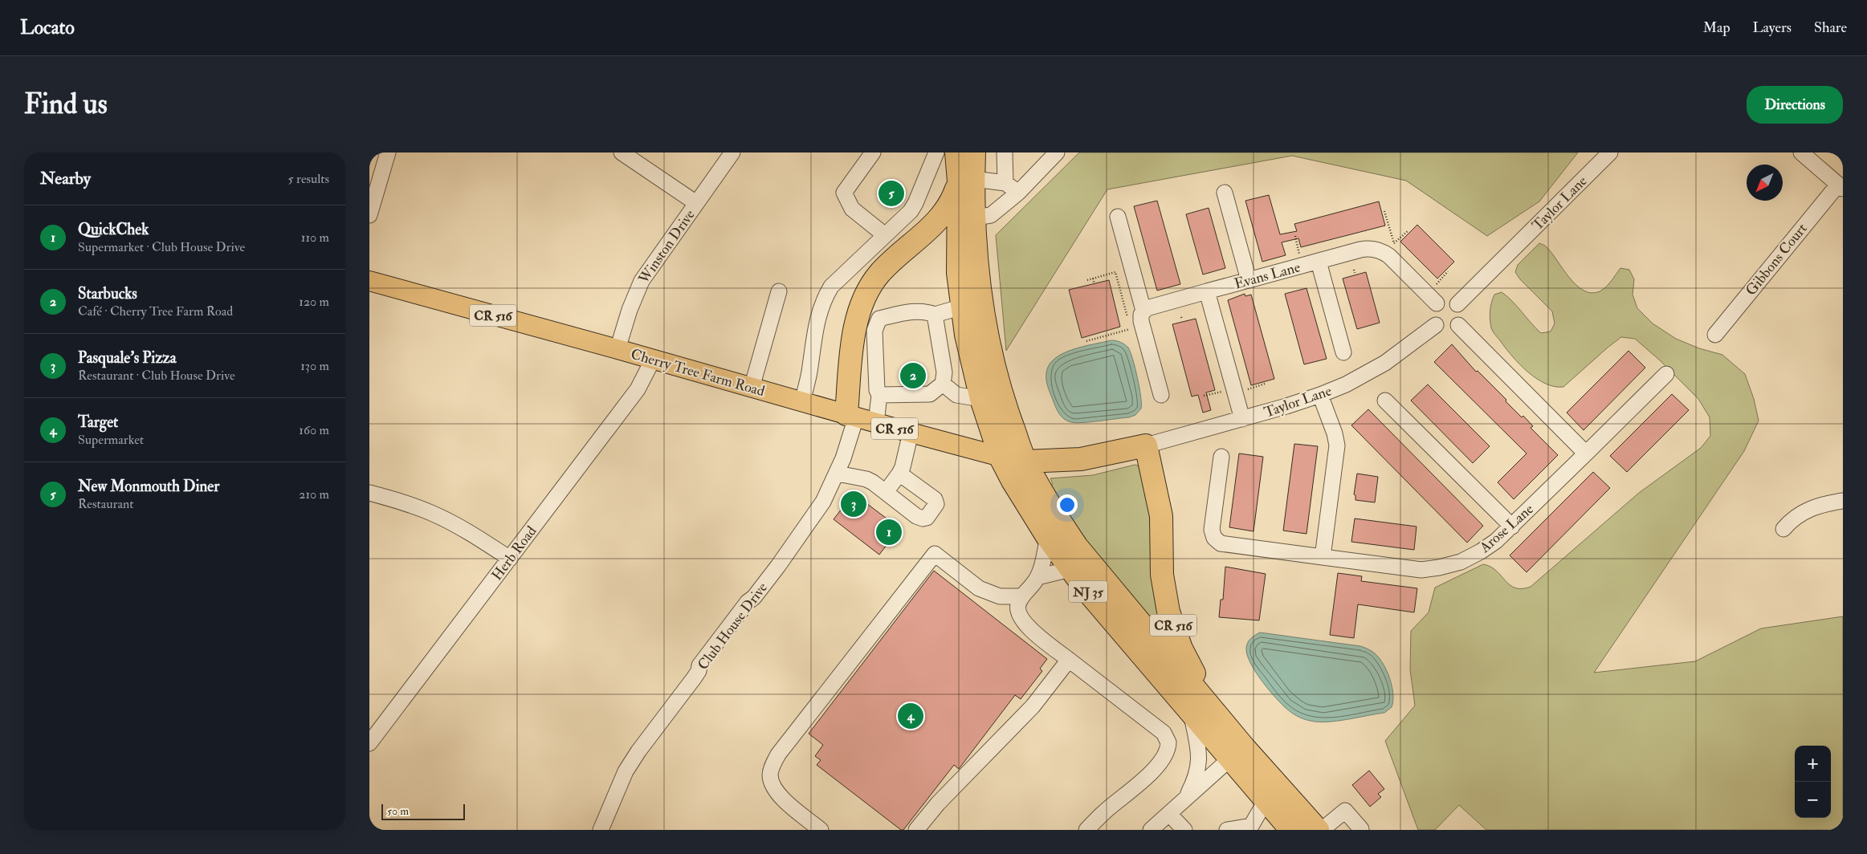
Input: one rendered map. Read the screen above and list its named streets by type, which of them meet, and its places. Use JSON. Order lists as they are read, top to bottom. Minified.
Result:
{"streets":{"highway":["CR 516","NJ 35"],"main road":["Cherry Tree Farm Road"],"street":["Taylor Lane","Winston Drive","Gibbons Court","Evans Lane","Arose Lane","Herb Road","Club House Drive"]},"crossings":[["Taylor Lane","Evans Lane"],["Taylor Lane","CR 516"],["Winston Drive","Cherry Tree Farm Road"],["CR 516","Cherry Tree Farm Road"],["CR 516","NJ 35"],["Cherry Tree Farm Road","Herb Road"],["Cherry Tree Farm Road","NJ 35"],["Cherry Tree Farm Road","Club House Drive"]],"scale_bar":"50 m","north":"bottom left","page":{"header":"Locato","nav":["Map","Layers","Share"],"buttons":"Directions","title":"Find us","heading":["Nearby","5 results"],"pins":["5","2","3","1","4"],"list":[{"mark":"1","name":"QuickChek","note":"Supermarket · Club House Drive","value":"110 m"},{"mark":"2","name":"Starbucks","note":"Café · Cherry Tree Farm Road","value":"120 m"},{"mark":"3","name":"Pasquale's Pizza","note":"Restaurant · Club House Drive","value":"130 m"},{"mark":"4","name":"Target","note":"Supermarket","value":"160 m"},{"mark":"5","name":"New Monmouth Diner","note":"Restaurant","value":"210 m"}],"map_buttons":["+","−"],"scale":"50 m"}}
